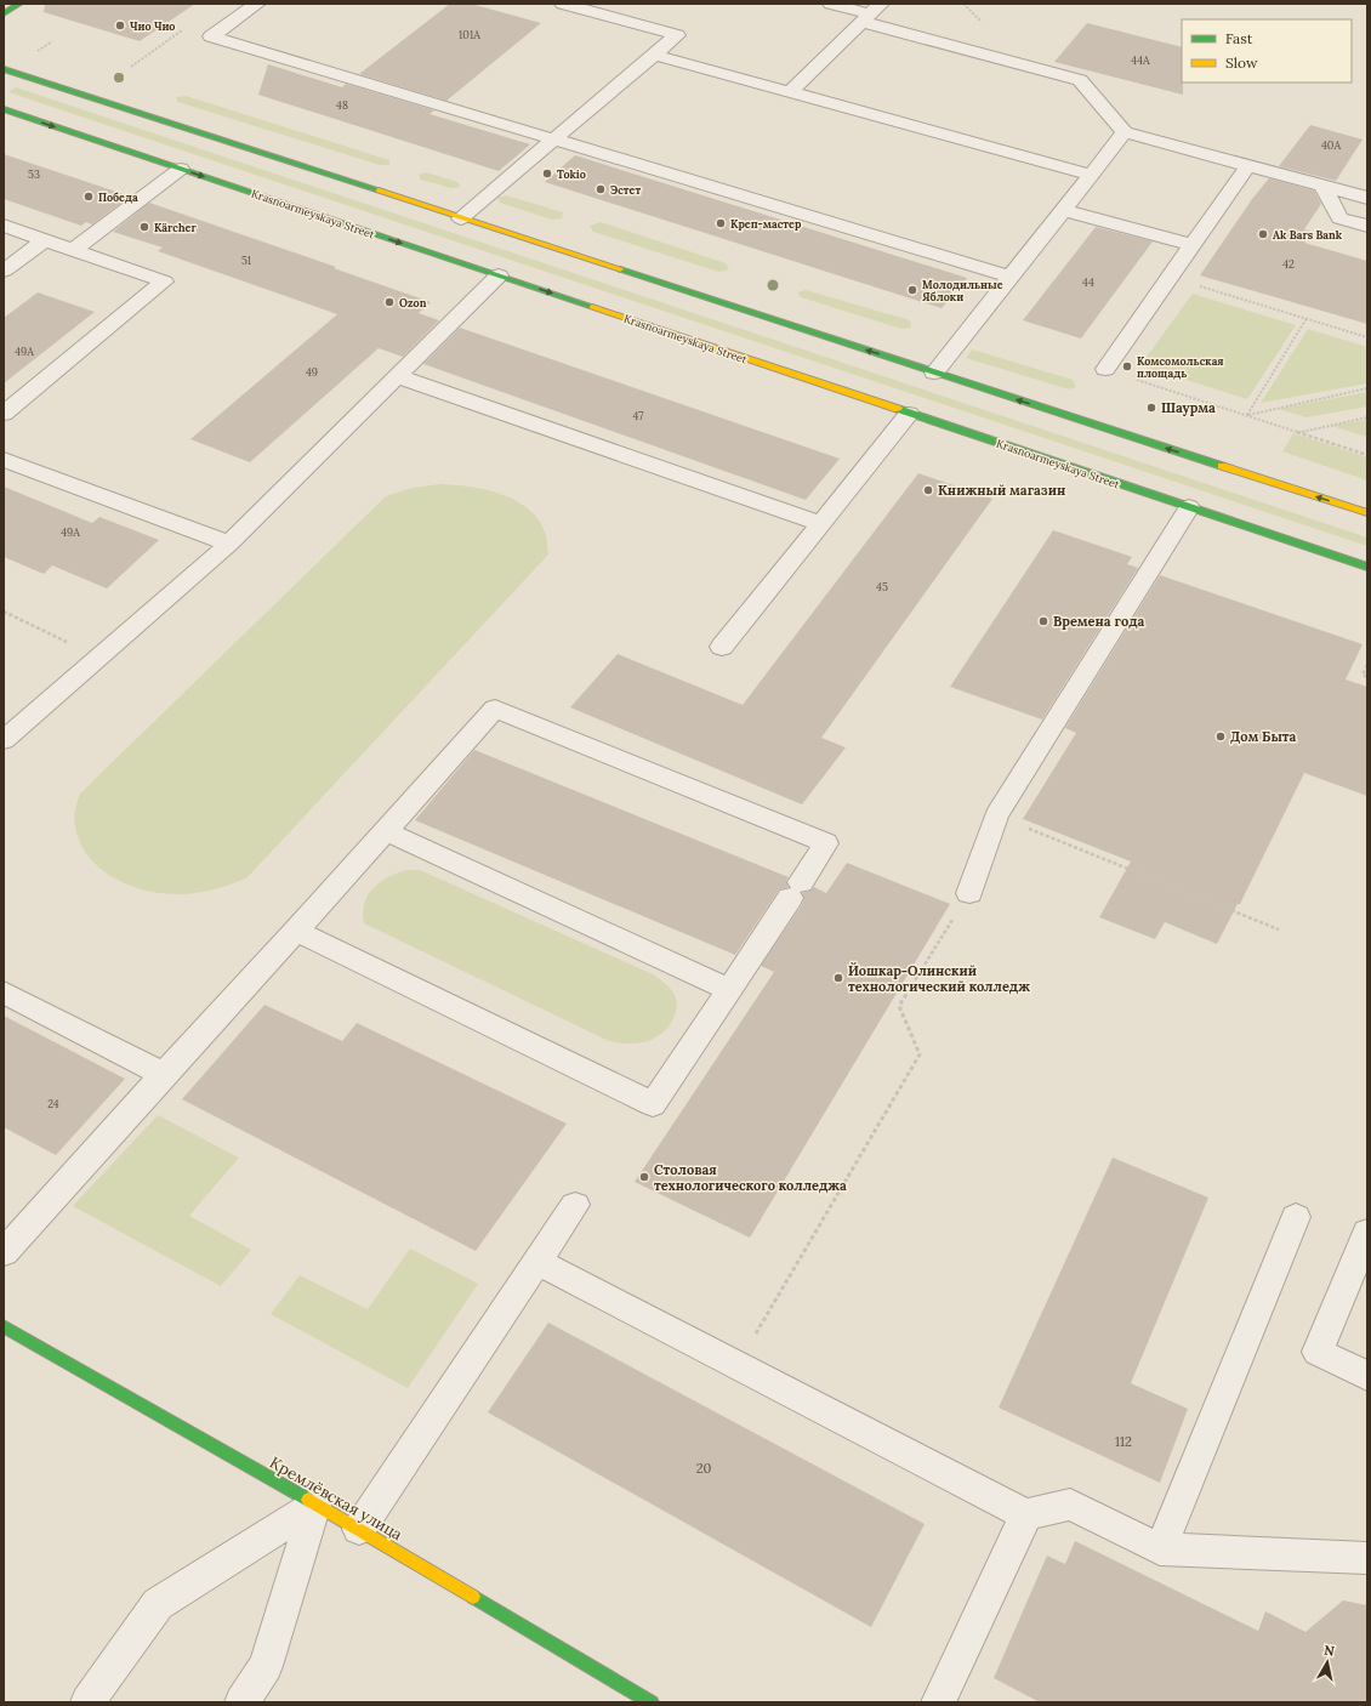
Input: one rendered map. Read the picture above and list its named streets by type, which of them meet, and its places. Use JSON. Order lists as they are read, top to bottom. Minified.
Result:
{"streets":{"main road":["Krasnoarmeyskaya Street","Кремлёвская улица"]},"places":["Чио Чио","Tokio","Эстет","Победа","Креп-мастер","Kärcher","Ak Bars Bank","Молодильные Яблоки","Ozon","Комсомольская площадь","Шаурма","Книжный магазин","Времена года","Дом Быта","Йошкар-Олинский технологический колледж","Столовая технологического колледжа"],"house_numbers":["101А","44А","48","40А","53","51","42","44","49А","49","47","49А","45","24","112","20"],"legend":["Fast","Slow"],"north":"top"}
